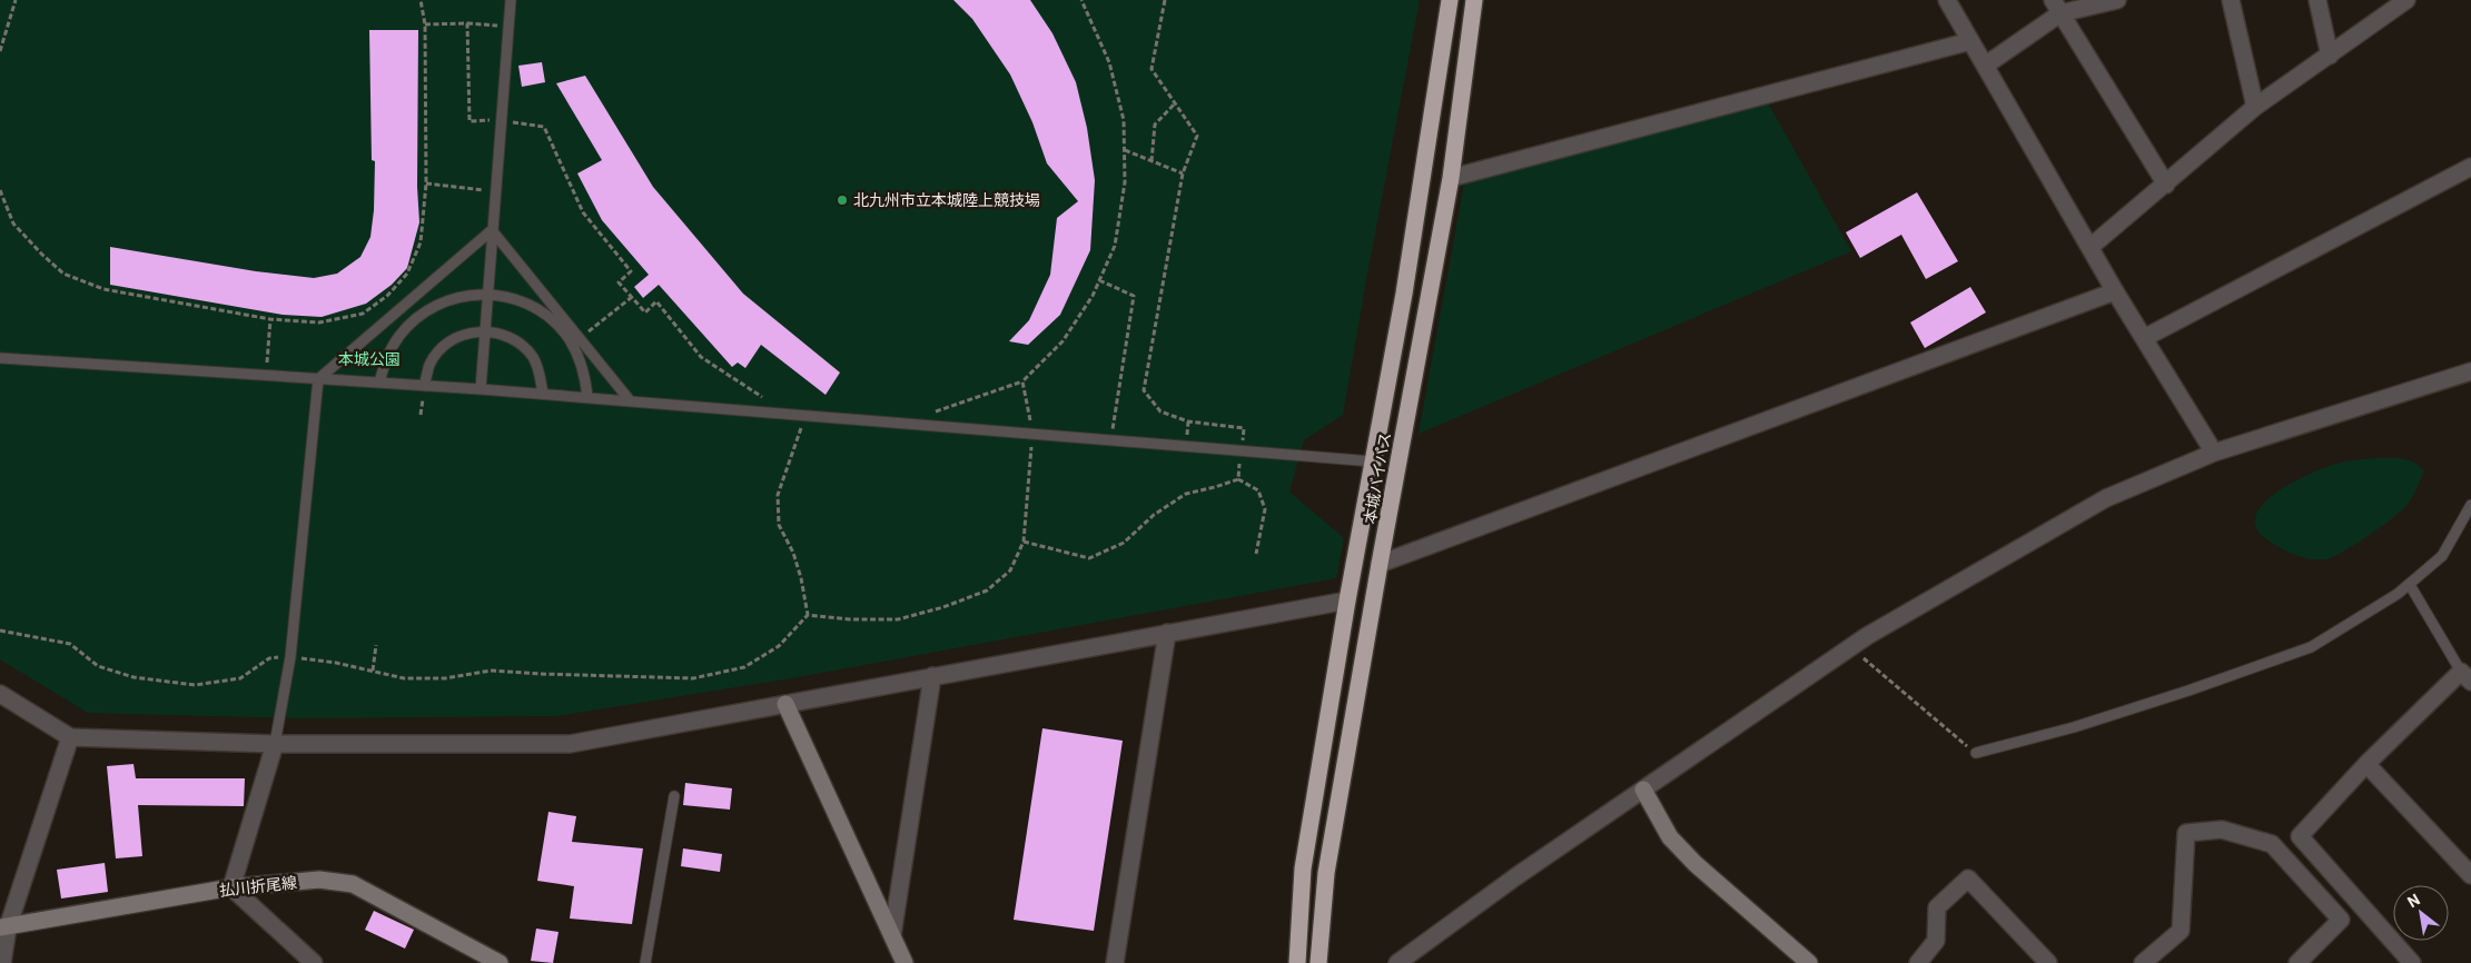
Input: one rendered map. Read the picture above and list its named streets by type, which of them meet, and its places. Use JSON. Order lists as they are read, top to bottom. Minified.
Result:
{"streets":{"highway":["本城バイパス"],"street":["払川折尾線"]},"parks":["本城公園"],"places":["北九州市立本城陸上競技場"],"north":"top left"}
